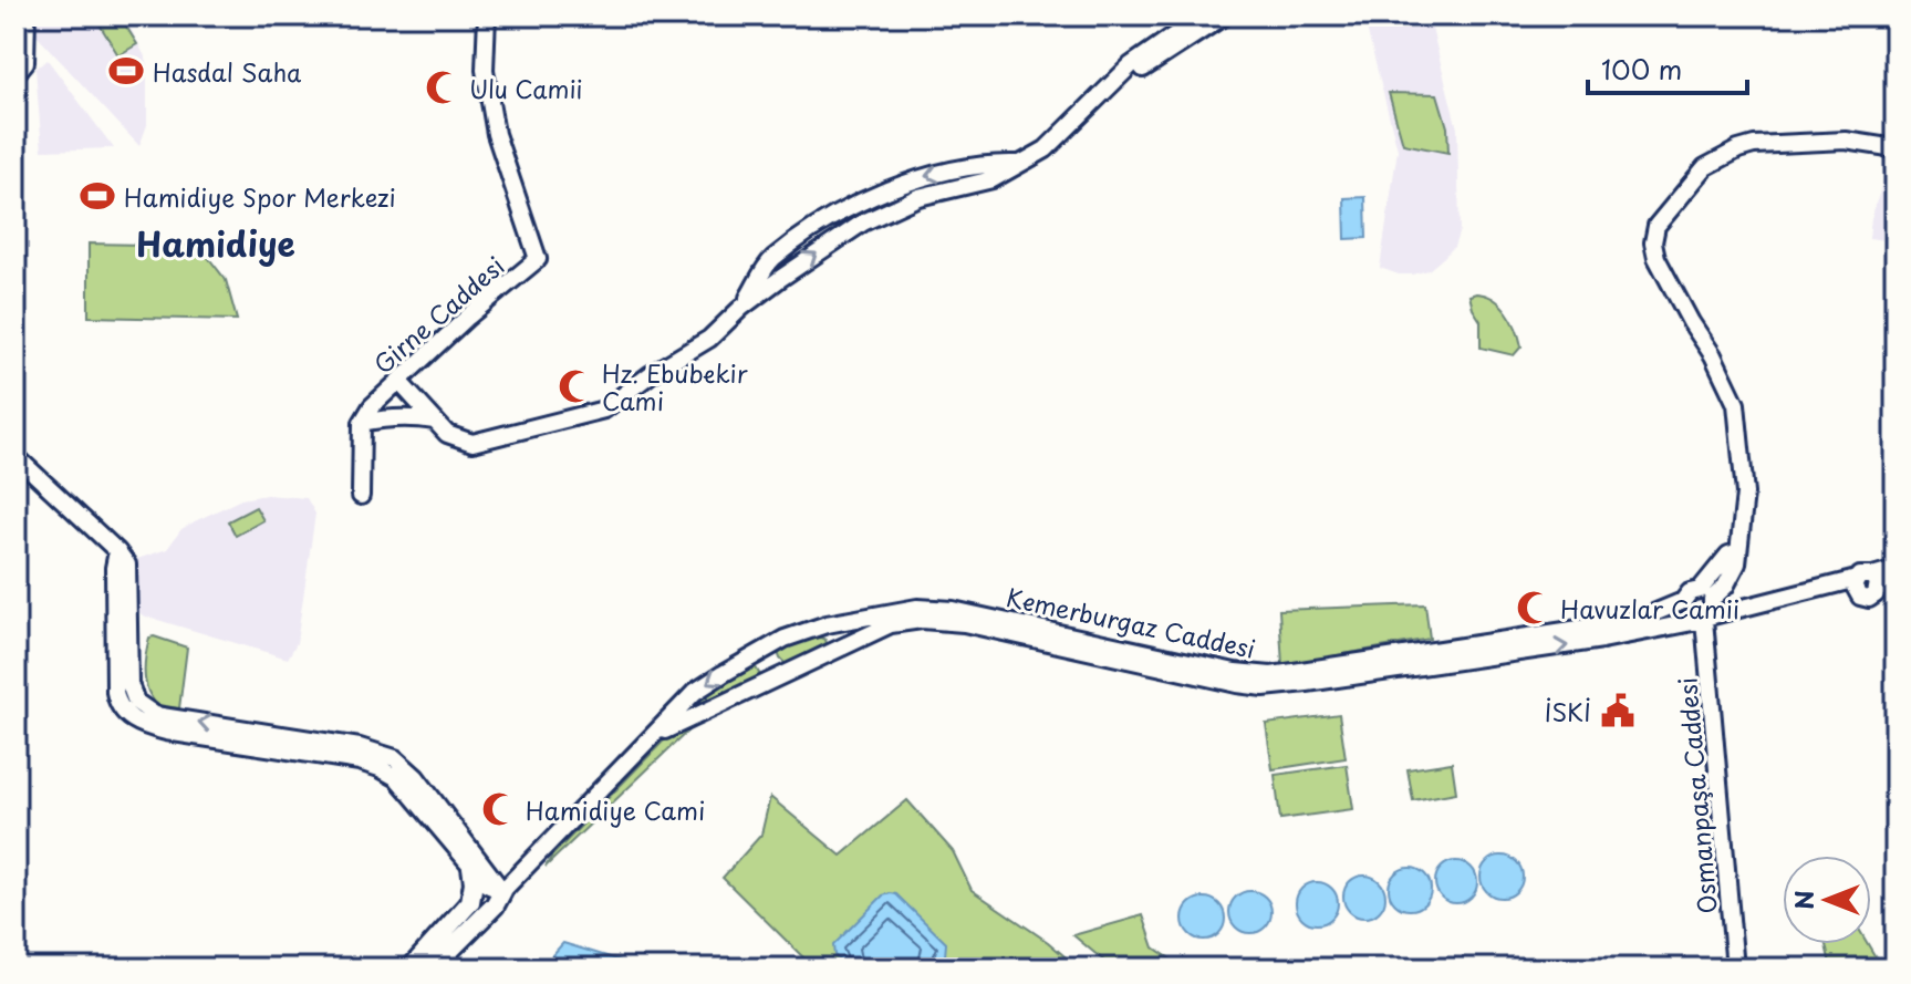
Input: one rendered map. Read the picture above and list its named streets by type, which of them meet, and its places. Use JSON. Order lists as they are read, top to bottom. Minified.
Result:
{"streets":{"main road":["Girne Caddesi","Kemerburgaz Caddesi","Osmanpaşa Caddesi"]},"crossings":[["Kemerburgaz Caddesi","Osmanpaşa Caddesi"]],"districts":["Hamidiye"],"places":{"sports":["Hasdal Saha","Hamidiye Spor Merkezi"],"mosque":["Ulu Camii","Hz. Ebubekir Cami","Havuzlar Camii","Hamidiye Cami"],"public building":["İSKİ"]},"scale_bar":"100 m","north":"left"}
